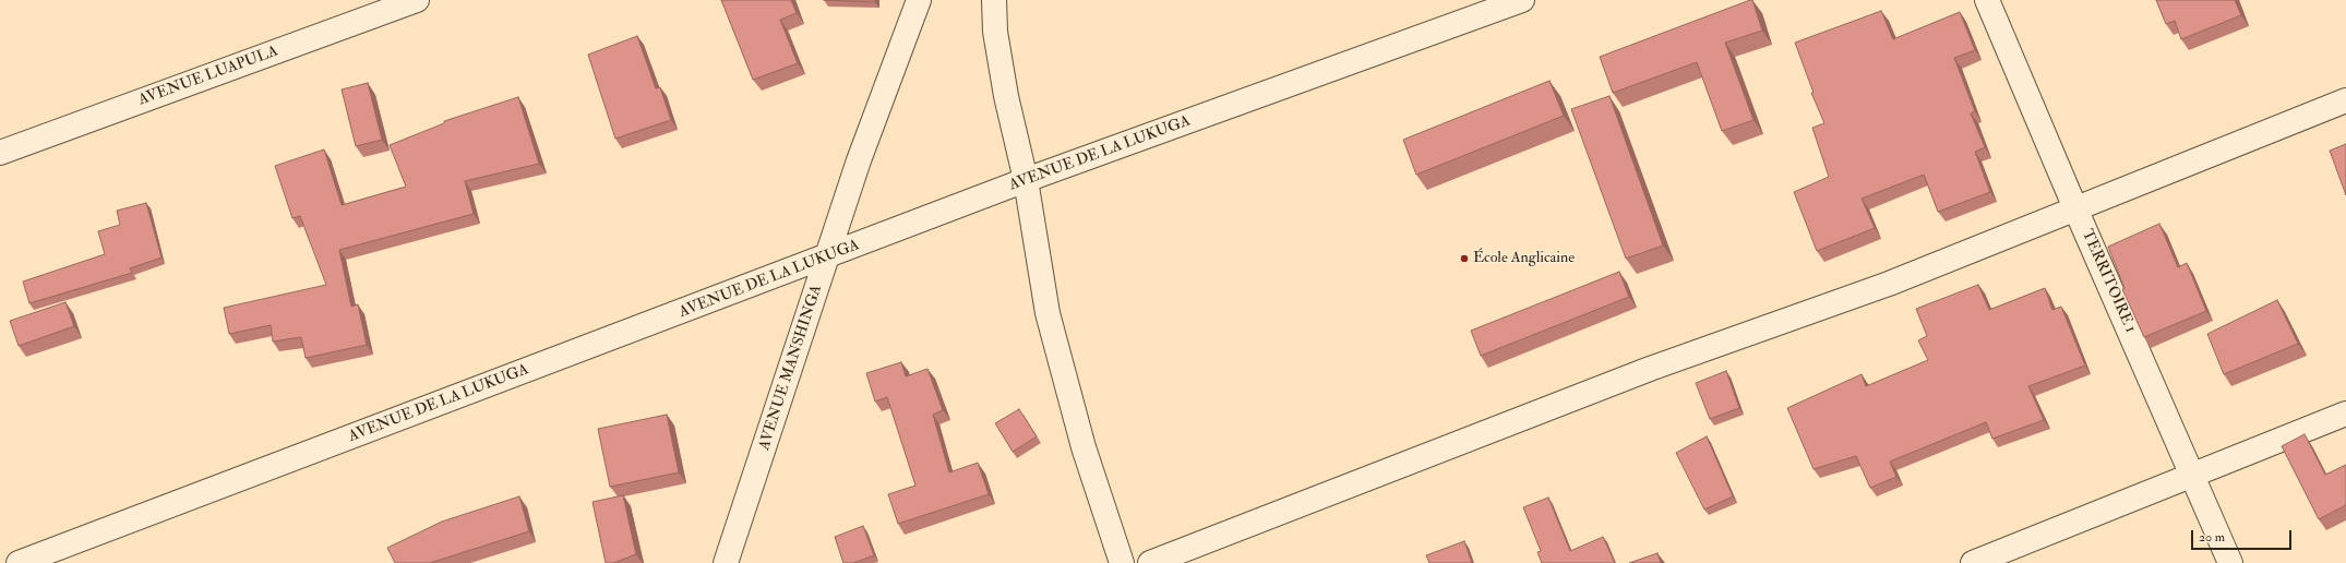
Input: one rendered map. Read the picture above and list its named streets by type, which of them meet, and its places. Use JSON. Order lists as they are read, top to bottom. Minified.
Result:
{"streets":{"street":["AVENUE LUAPULA","AVENUE DE LA LUKUGA","TERRITOIRE 1","AVENUE MANSHINGA"]},"crossings":[["AVENUE DE LA LUKUGA","AVENUE MANSHINGA"]],"places":["École Anglicaine"],"scale_bar":"20 m"}
